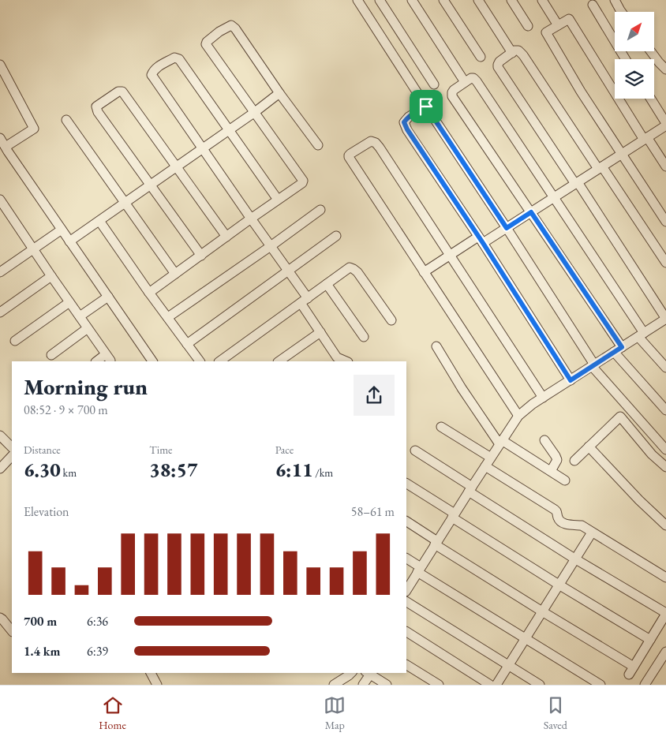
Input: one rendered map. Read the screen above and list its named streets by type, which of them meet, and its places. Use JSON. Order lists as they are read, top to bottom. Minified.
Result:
{"north":"top right","page":{"heading":["Morning run","08:52 · 9 × 700 m"],"stats":[["Distance","6.30 km"],["Time","38:57"],["Pace","6:11 /km"]],"chart":["Elevation","58–61 m"],"list":[{"name":"700 m","note":"6:36"},{"name":"1.4 km","note":"6:39"}],"tabs":["Home","Map","Saved"]}}
